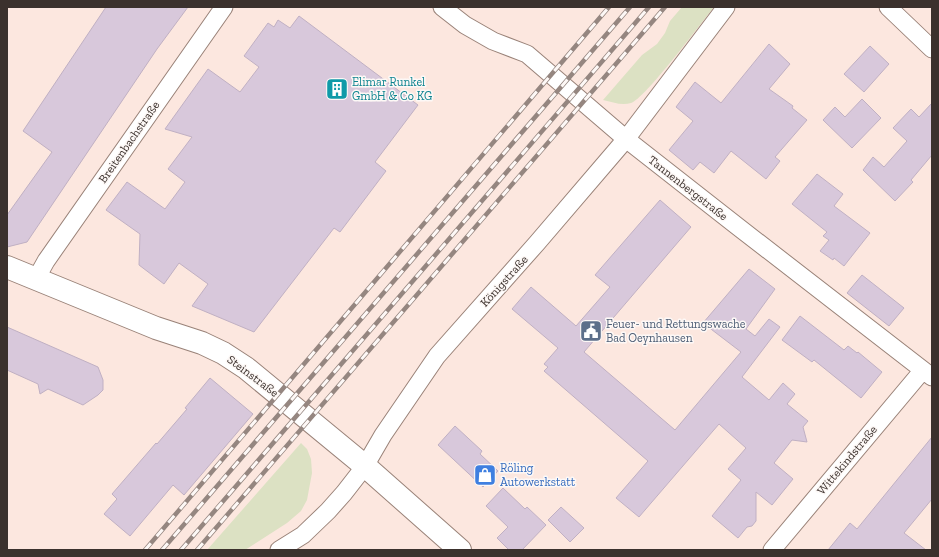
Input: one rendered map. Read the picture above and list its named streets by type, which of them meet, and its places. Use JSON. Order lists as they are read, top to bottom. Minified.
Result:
{"streets":{"main road":["Steinstraße"],"street":["Breitenbachstraße","Tannenbergstraße","Königstraße","Wittekindstraße"]},"crossings":[["Breitenbachstraße","Steinstraße"],["Tannenbergstraße","Königstraße"],["Tannenbergstraße","Wittekindstraße"],["Königstraße","Steinstraße"]],"places":{"building":["Elimar Runkel GmbH & Co KG"],"public building":["Feuer- und Rettungswache Bad Oeynhausen"],"shop":["Röling Autowerkstatt"]}}
